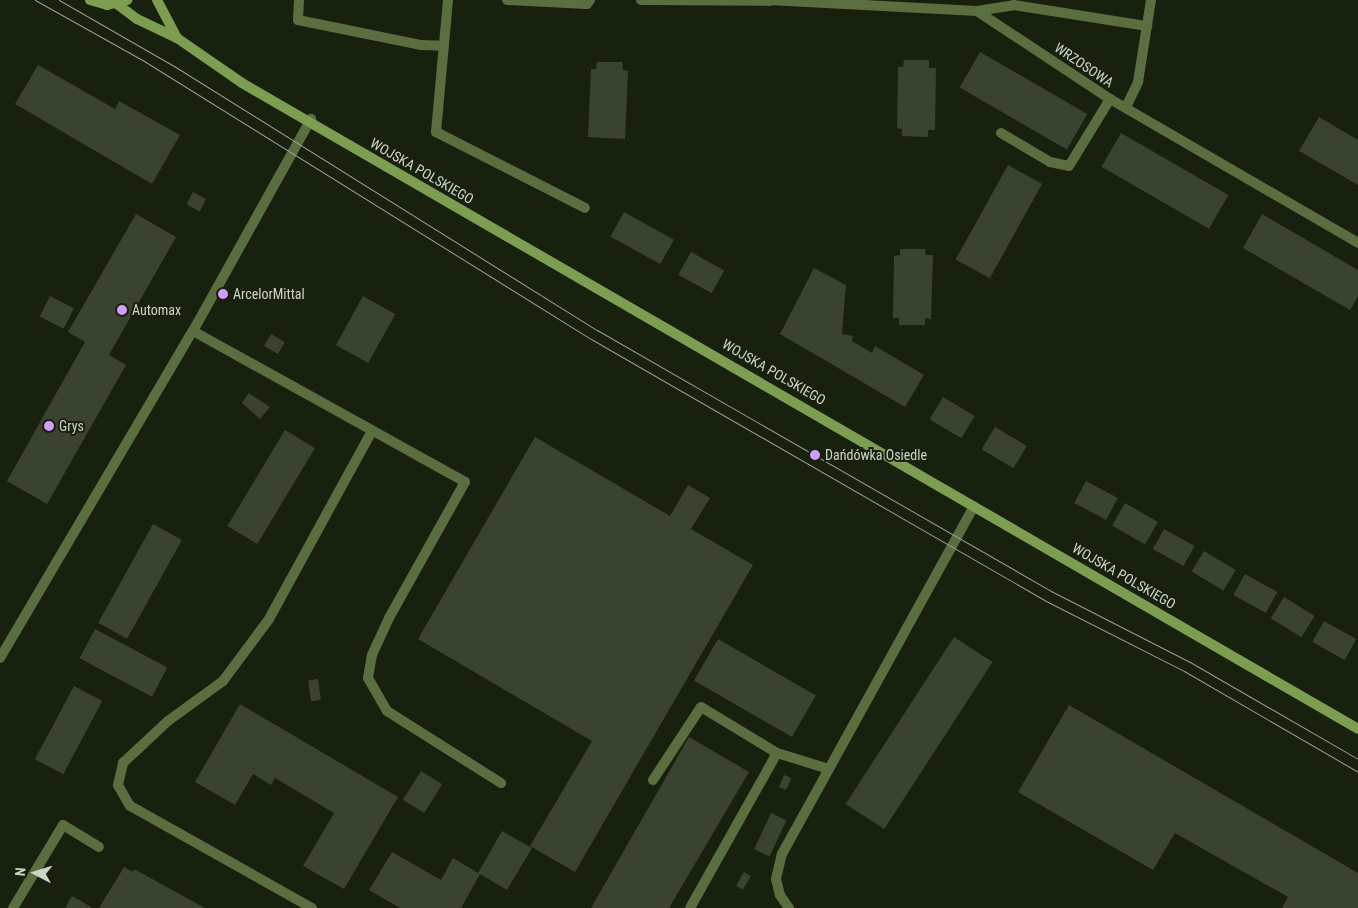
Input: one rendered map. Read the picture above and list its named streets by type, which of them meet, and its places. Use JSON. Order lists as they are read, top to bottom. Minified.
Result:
{"streets":{"main road":["WOJSKA POLSKIEGO"],"street":["WRZOSOWA"]},"places":["ArcelorMittal","Automax","Grys","Dańdówka Osiedle"],"north":"left"}
